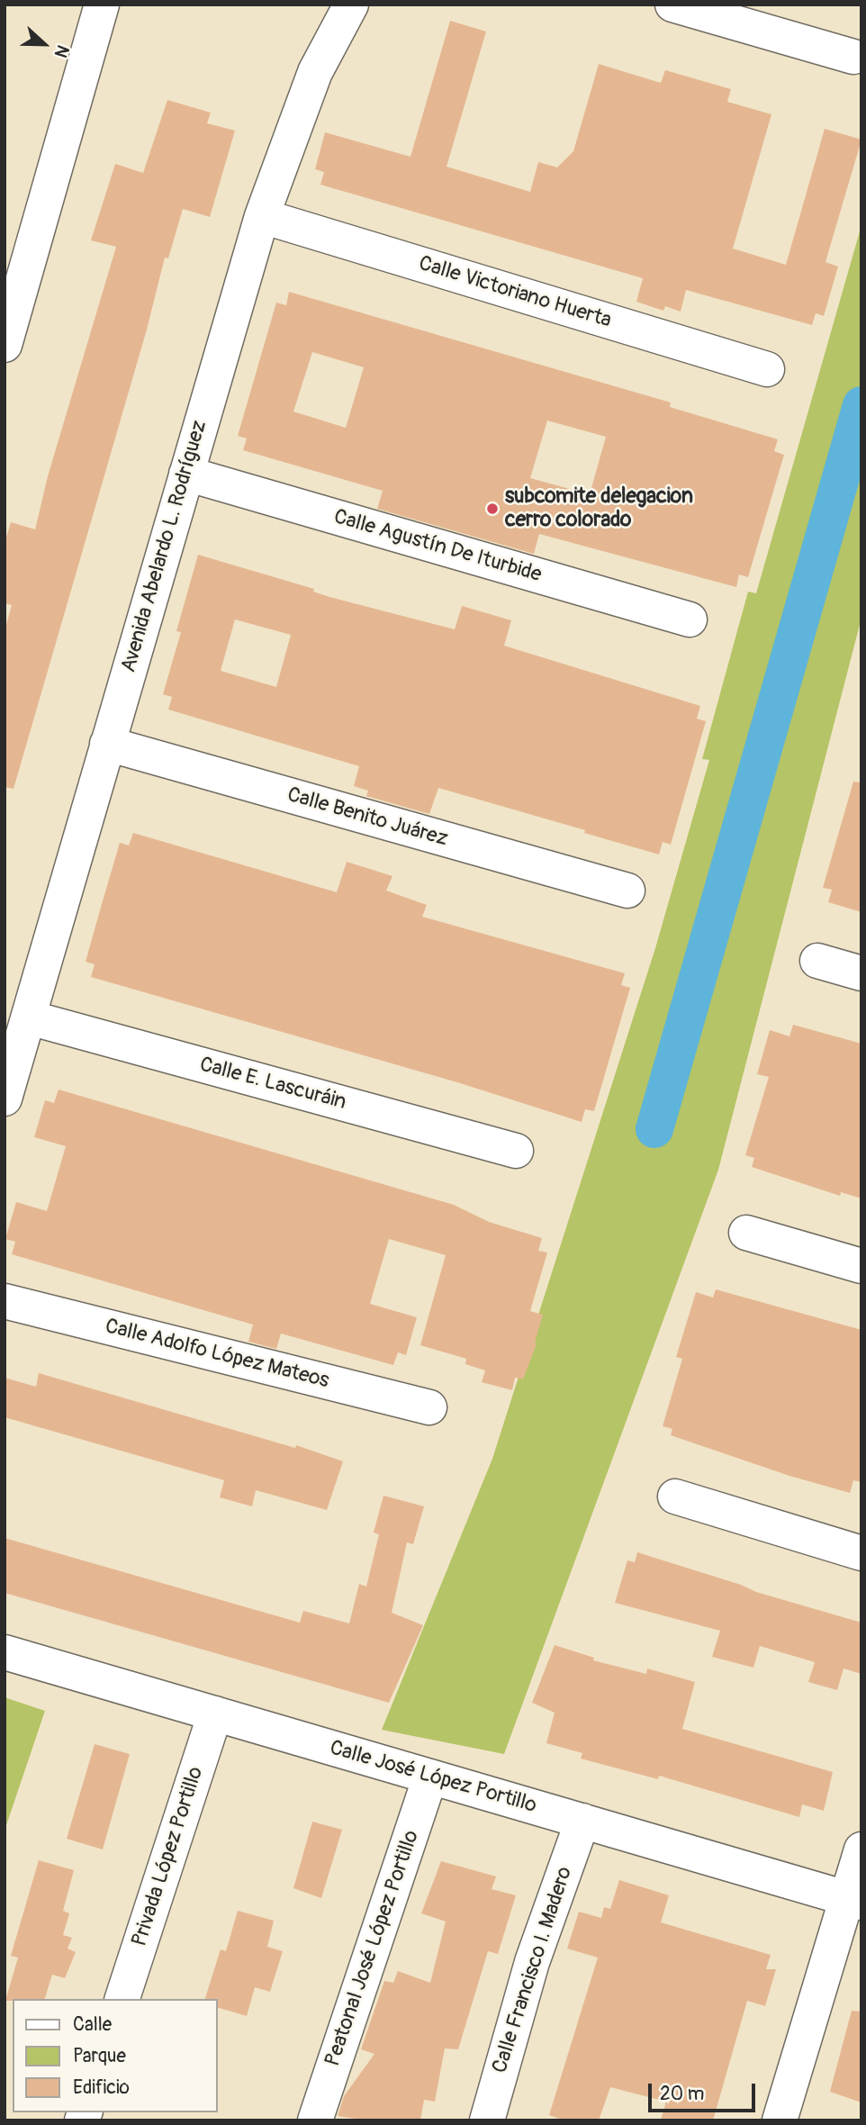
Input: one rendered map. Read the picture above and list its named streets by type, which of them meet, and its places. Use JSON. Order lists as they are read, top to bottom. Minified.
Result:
{"streets":{"street":["Calle Victoriano Huerta","Avenida Abelardo L. Rodríguez","Calle Agustín De Iturbide","Calle Benito Juárez","Calle E. Lascuráin","Calle Adolfo López Mateos","Calle José López Portillo","Privada López Portillo","Peatonal José López Portillo","Calle Francisco I. Madero"]},"crossings":[["Calle Victoriano Huerta","Avenida Abelardo L. Rodríguez"],["Avenida Abelardo L. Rodríguez","Calle Agustín De Iturbide"],["Avenida Abelardo L. Rodríguez","Calle Benito Juárez"],["Avenida Abelardo L. Rodríguez","Calle E. Lascuráin"],["Calle José López Portillo","Privada López Portillo"],["Calle José López Portillo","Peatonal José López Portillo"],["Calle José López Portillo","Calle Francisco I. Madero"]],"places":["subcomite delegacion cerro colorado"],"legend":["Calle","Parque","Edificio"],"scale_bar":"20 m","north":"right"}
